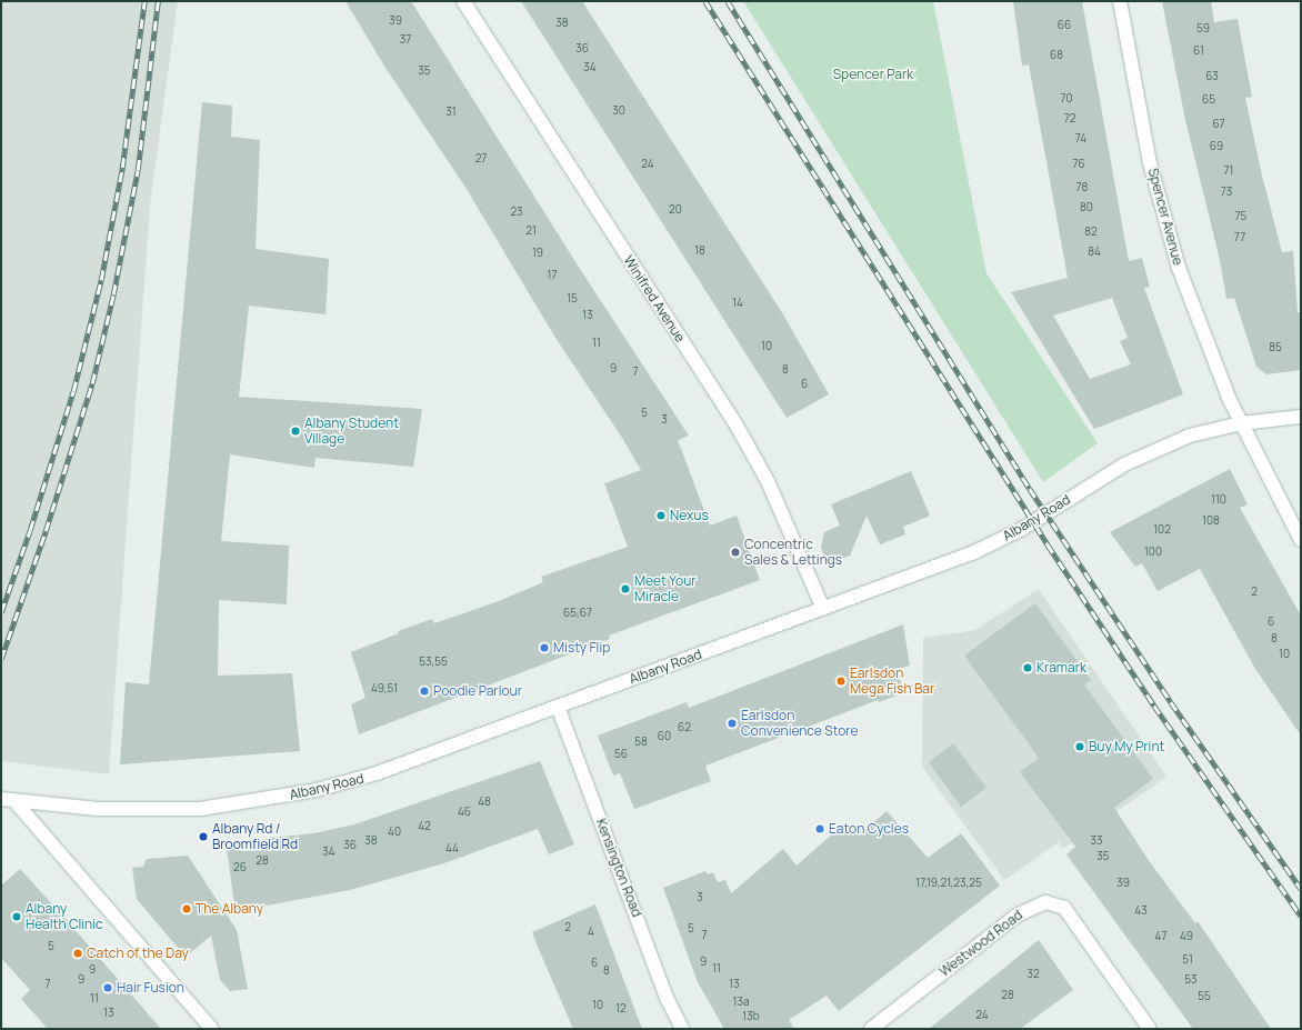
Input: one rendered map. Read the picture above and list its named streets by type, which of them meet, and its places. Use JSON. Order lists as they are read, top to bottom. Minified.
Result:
{"streets":{"street":["Spencer Avenue","Winifred Avenue","Albany Road","Kensington Road","Westwood Road"]},"crossings":[["Spencer Avenue","Albany Road"],["Winifred Avenue","Albany Road"],["Albany Road","Kensington Road"]],"parks":["Spencer Park"],"places":["Albany Student Village","Nexus","Concentric Sales & Lettings","Meet Your Miracle","Misty Flip","Kramark","Earlsdon Mega Fish Bar","Poodle Parlour","Earlsdon Convenience Store","Buy My Print","Eaton Cycles","Albany Rd / Broomfield Rd","The Albany","Albany Health Clinic","Catch of the Day","Hair Fusion"],"house_numbers":["39","38","66","59","37","36","61","68","34","35","63","70","65","30","31","72","67","74","69","27","24","76","71","78","73","80","20","23","75","21","82","77","18","84","19","17","15","14","13","11","10","85","9","8","7","6","5","3","110","108","102","100","2","65,67","6","8","10","53,55","49,51","62","60","58","56","48","46","42","40","38","33","36","44","34","35","28","26","17,19,21,23,25","39","3","43","2","5","4","7","47","49","5","51","9","6","11","9","8","32","9","53","7","13","28","55","11","13a","10","12","13","24","13b"]}
